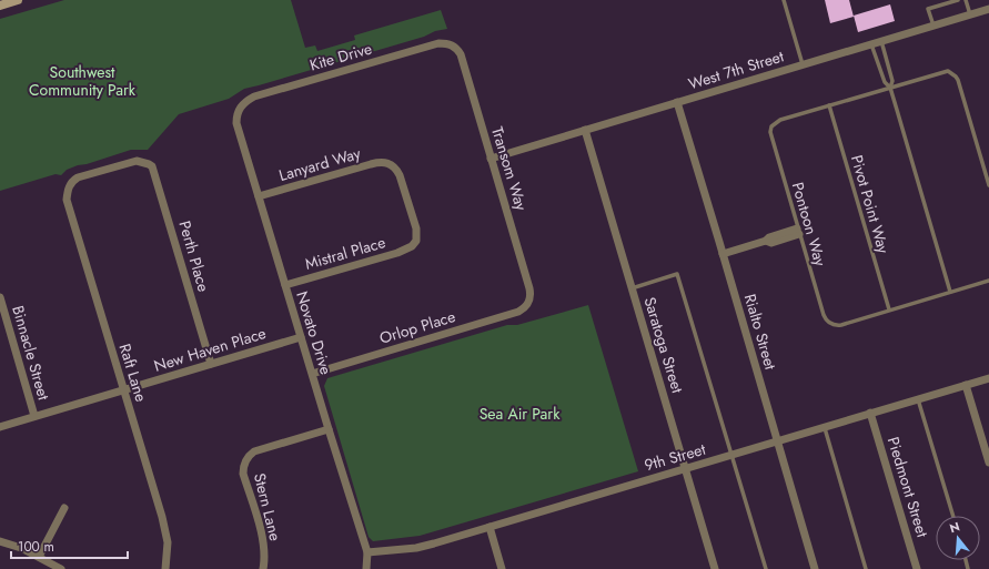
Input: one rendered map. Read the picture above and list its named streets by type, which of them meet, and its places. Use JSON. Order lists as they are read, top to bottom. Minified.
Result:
{"streets":{"street":["Kite Drive","West 7th Street","Lanyard Way","Transom Way","Mistral Place","Perth Place","Orlop Place","Rialto Street","Novato Drive","Saratoga Street","New Haven Place","Binnacle Street","Raft Lane","9th Street","Piedmont Street","Stern Lane"],"lane":["Pivot Point Way","Pontoon Way"]},"crossings":[["Kite Drive","Transom Way"],["Kite Drive","Novato Drive"],["West 7th Street","Transom Way"],["West 7th Street","Rialto Street"],["West 7th Street","Saratoga Street"],["Lanyard Way","Mistral Place"],["Lanyard Way","Novato Drive"],["Transom Way","Orlop Place"],["Pivot Point Way","Pontoon Way"],["Mistral Place","Novato Drive"],["Perth Place","New Haven Place"],["Perth Place","Raft Lane"],["Orlop Place","Novato Drive"],["Rialto Street","9th Street"],["Novato Drive","New Haven Place"],["Novato Drive","9th Street"],["Novato Drive","Stern Lane"],["Saratoga Street","9th Street"],["New Haven Place","Binnacle Street"],["New Haven Place","Raft Lane"],["9th Street","Piedmont Street"]],"parks":["Southwest Community Park","Sea Air Park"],"scale_bar":"100 m","north":"top"}
